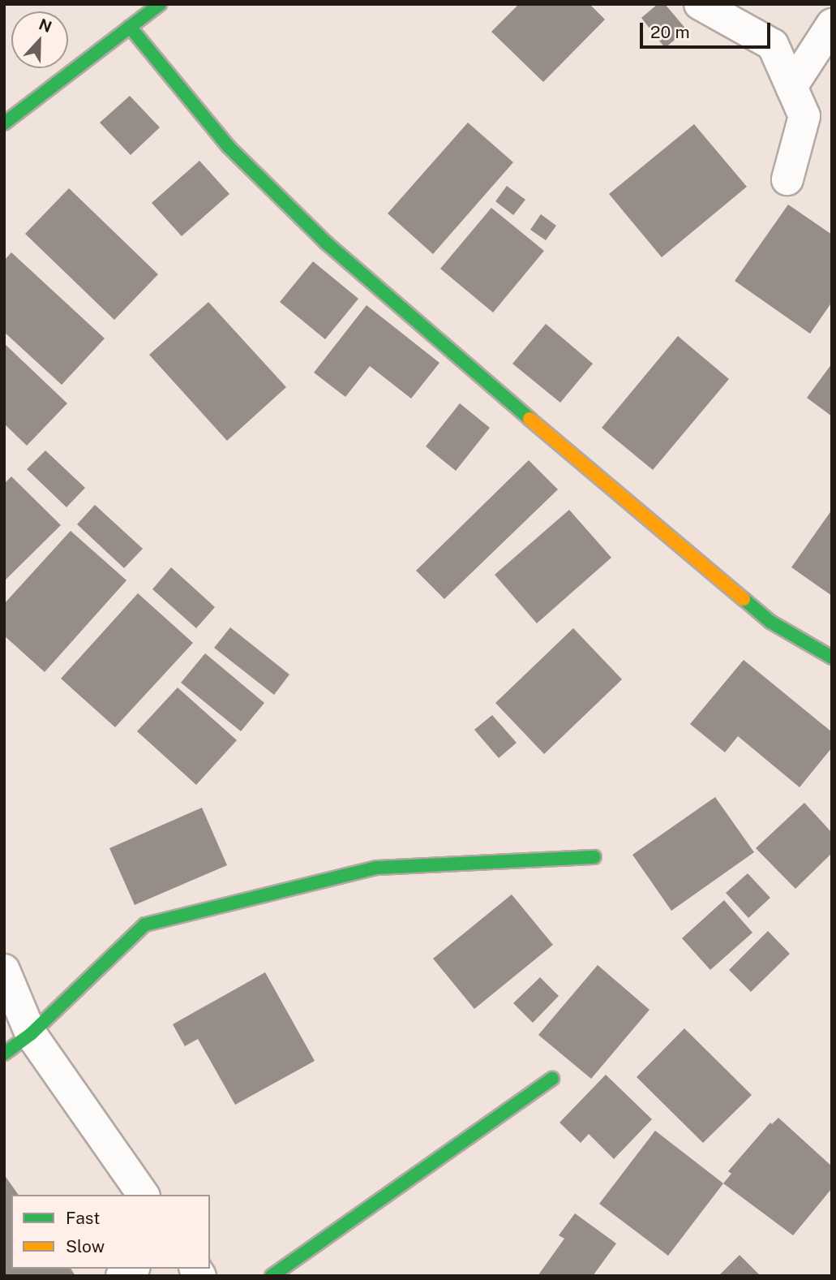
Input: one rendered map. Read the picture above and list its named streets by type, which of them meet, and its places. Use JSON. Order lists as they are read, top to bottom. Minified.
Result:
{"legend":["Fast","Slow"],"scale_bar":"20 m","north":"top"}
